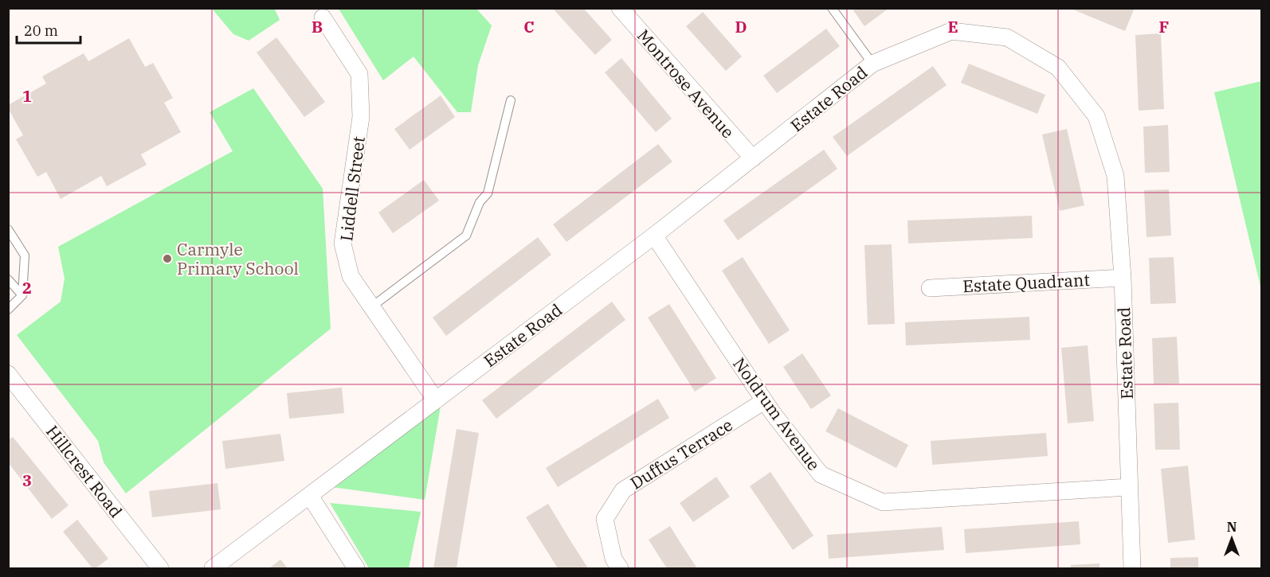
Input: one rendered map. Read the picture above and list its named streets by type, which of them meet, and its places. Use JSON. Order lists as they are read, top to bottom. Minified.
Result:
{"streets":{"street":["Montrose Avenue","Estate Road","Liddell Street","Estate Quadrant","Noldrum Avenue","Duffus Terrace","Hillcrest Road"]},"crossings":[["Montrose Avenue","Estate Road"],["Estate Road","Liddell Street"],["Estate Road","Estate Quadrant"],["Estate Road","Noldrum Avenue"],["Noldrum Avenue","Duffus Terrace"]],"places":["Carmyle Primary School"],"scale_bar":"20 m","north":"top","grid":{"columns":["B","C","D","E","F"],"rows":["1","2","3"]}}
